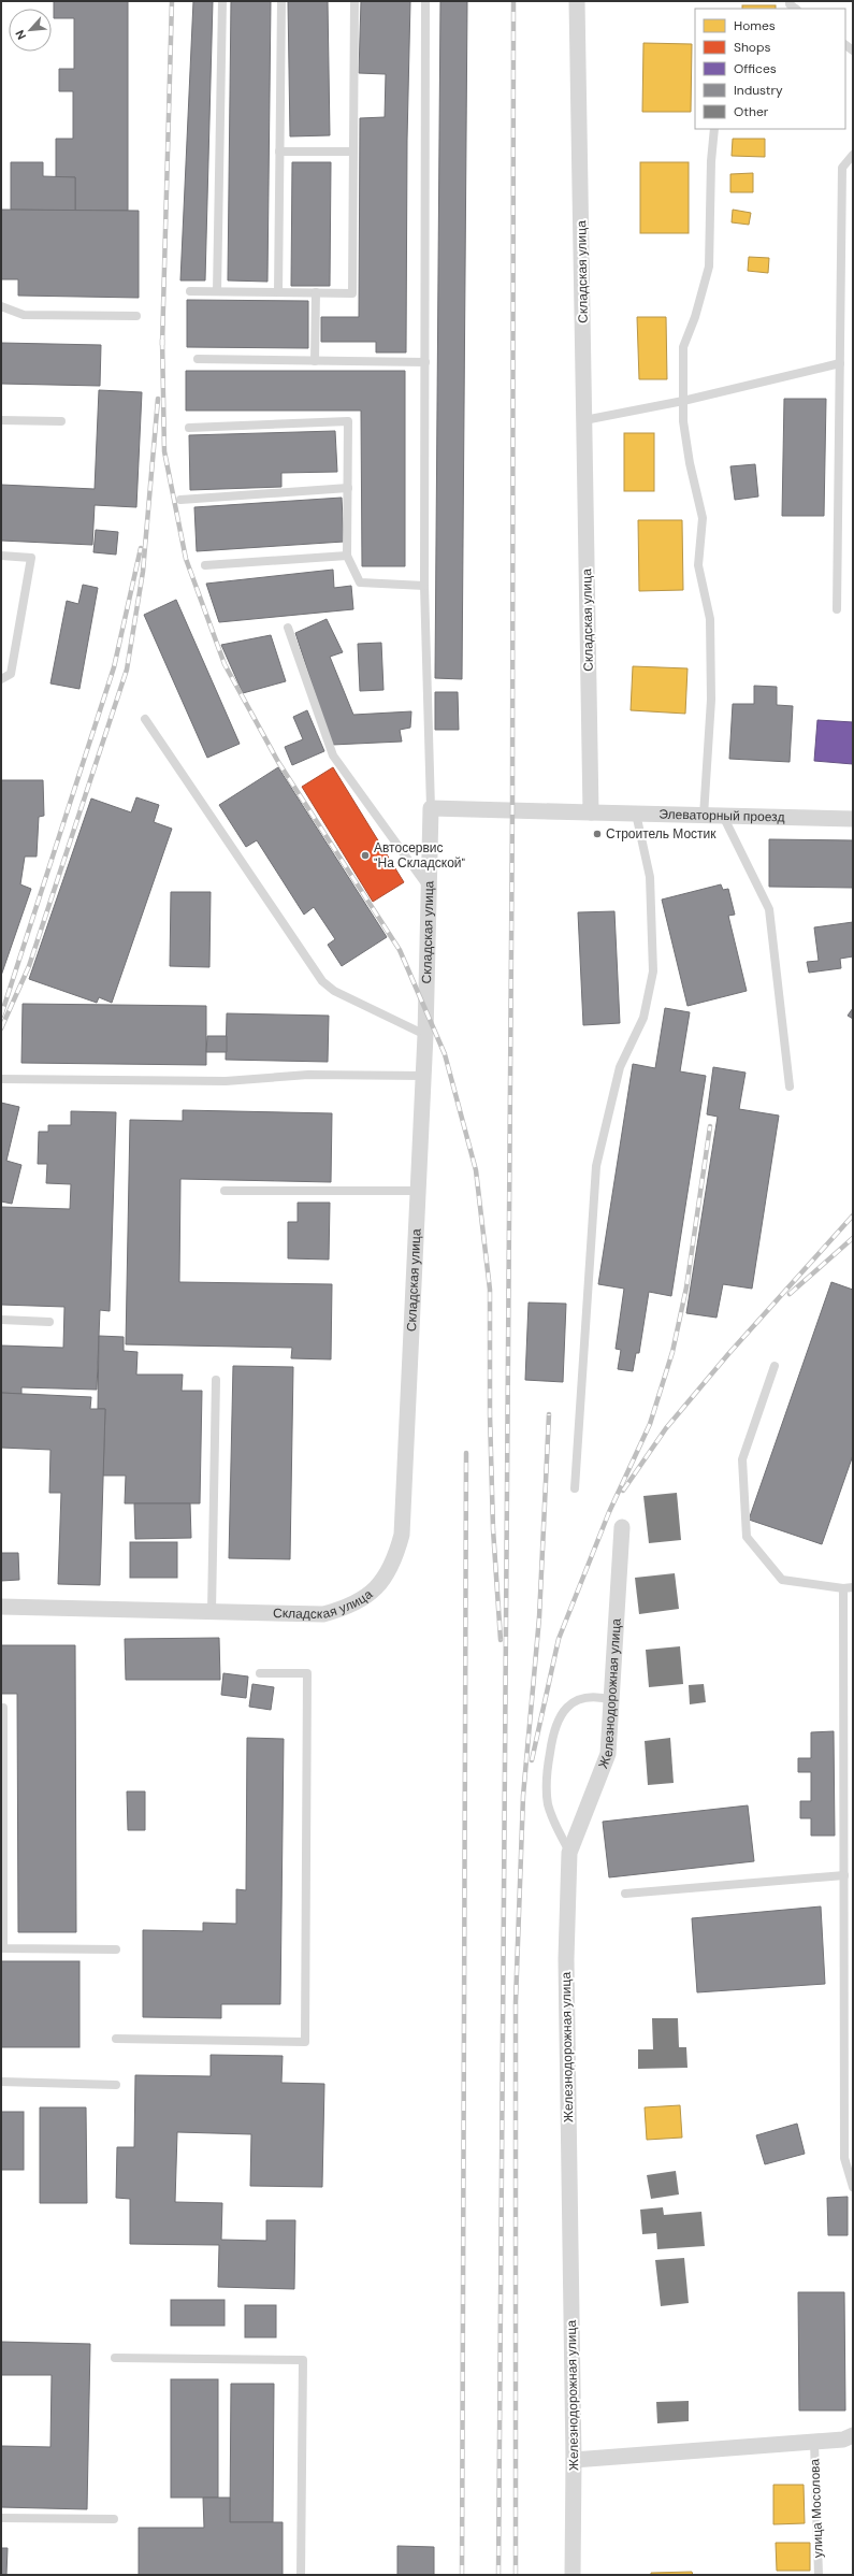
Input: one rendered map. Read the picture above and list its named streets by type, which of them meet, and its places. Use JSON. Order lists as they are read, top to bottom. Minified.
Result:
{"streets":{"street":["Складская улица","Элеваторный проезд","Железнодорожная улица"],"lane":["улица Мосолова"]},"crossings":[["Складская улица","Элеваторный проезд"]],"places":["Строитель Мостик","Автосервис \"На Складской\""],"legend":["Homes","Shops","Offices","Industry","Other"],"north":"bottom left"}
